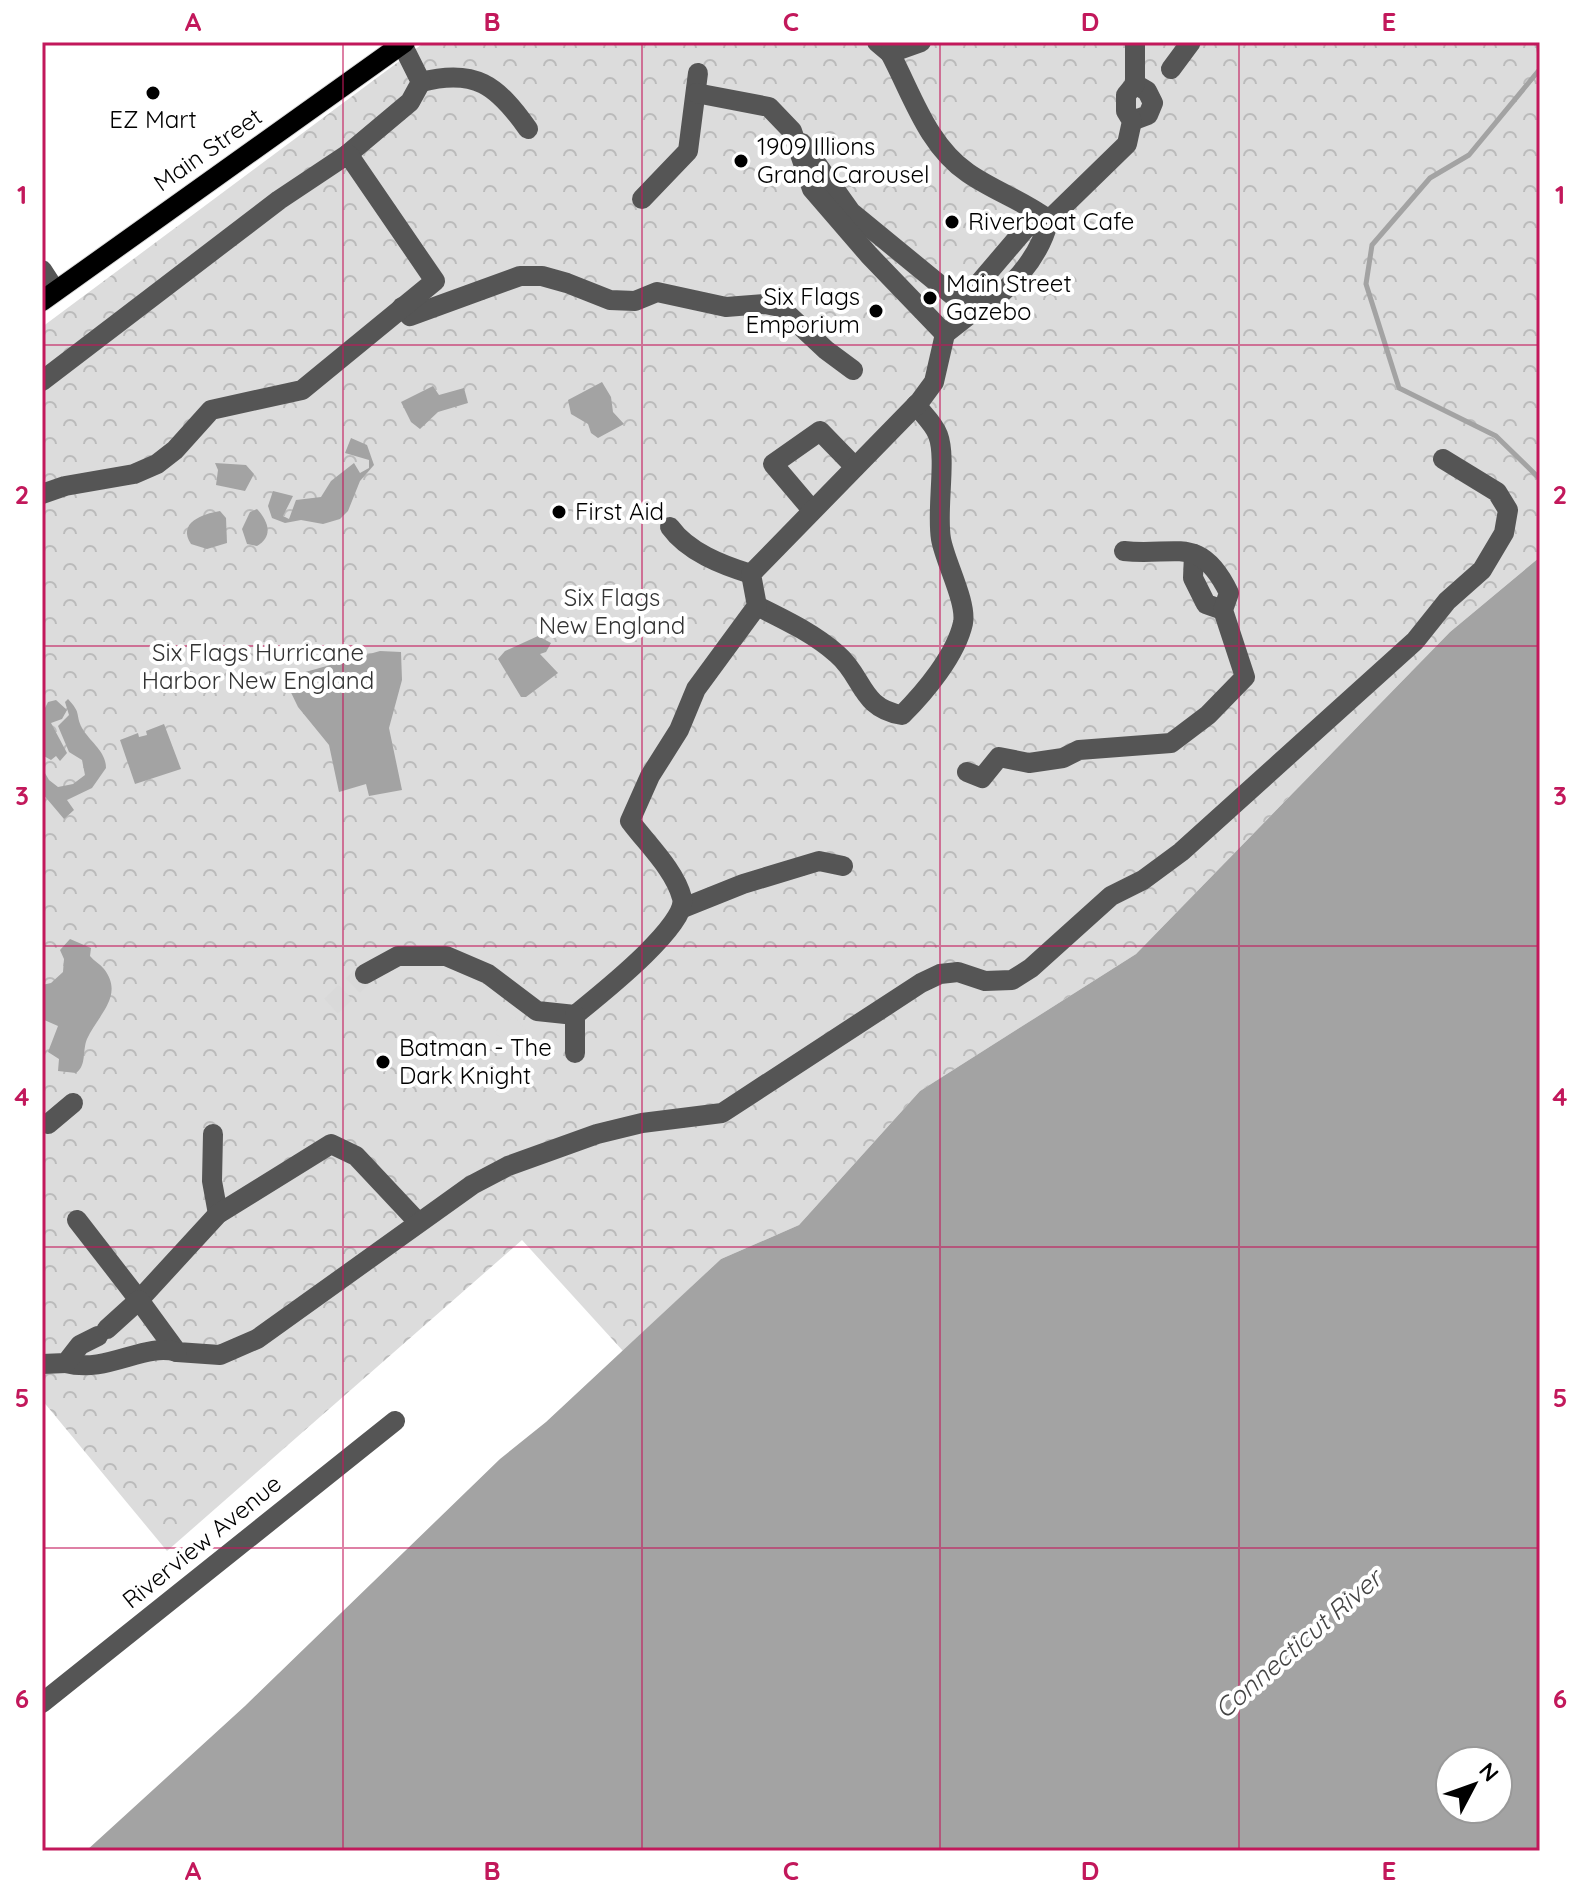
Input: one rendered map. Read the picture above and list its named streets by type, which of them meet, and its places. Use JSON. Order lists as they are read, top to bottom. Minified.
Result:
{"streets":{"main road":["Main Street"],"street":["Riverview Avenue"]},"water":["Connecticut River"],"parks":["Six Flags New England","Six Flags Hurricane Harbor New England"],"places":["EZ Mart","1909 Illions Grand Carousel","Riverboat Cafe","Main Street Gazebo","Six Flags Emporium","First Aid","Batman - The Dark Knight"],"north":"top right","grid":{"columns":["A","B","C","D","E"],"rows":["1","2","3","4","5","6"]}}
